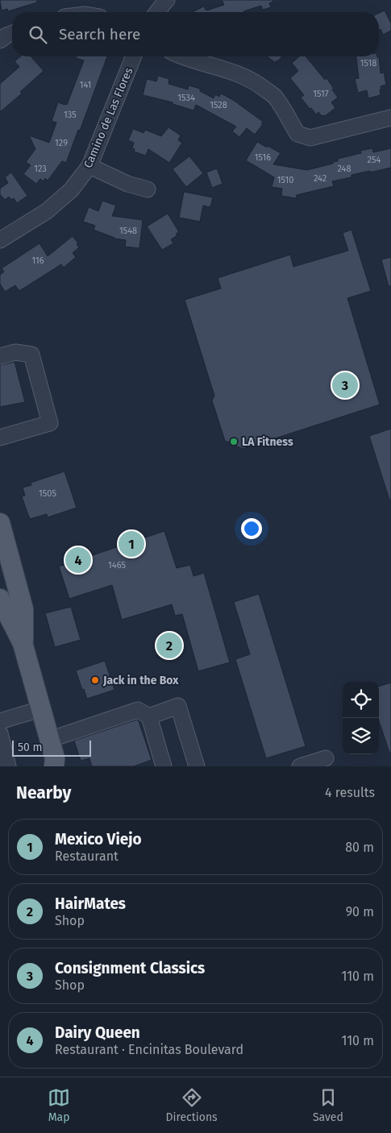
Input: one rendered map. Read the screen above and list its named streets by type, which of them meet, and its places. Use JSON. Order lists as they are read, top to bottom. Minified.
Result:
{"streets":{"street":["Camino de Las Flores"]},"places":["LA Fitness","Jack in the Box"],"house_numbers":["1518","141","1517","1534","1528","135","129","1516","254","123","248","242","1510","1548","116","1505","1465"],"scale_bar":"50 m","page":{"search":"Search here","pins":["3","1","4","2"],"scale":"50 m","heading":["Nearby","4 results"],"list":[{"mark":"1","name":"Mexico Viejo","note":"Restaurant","value":"80 m"},{"mark":"2","name":"HairMates","note":"Shop","value":"90 m"},{"mark":"3","name":"Consignment Classics","note":"Shop","value":"110 m"},{"mark":"4","name":"Dairy Queen","note":"Restaurant · Encinitas Boulevard","value":"110 m"}],"nav":["Map","Directions","Saved"]}}
